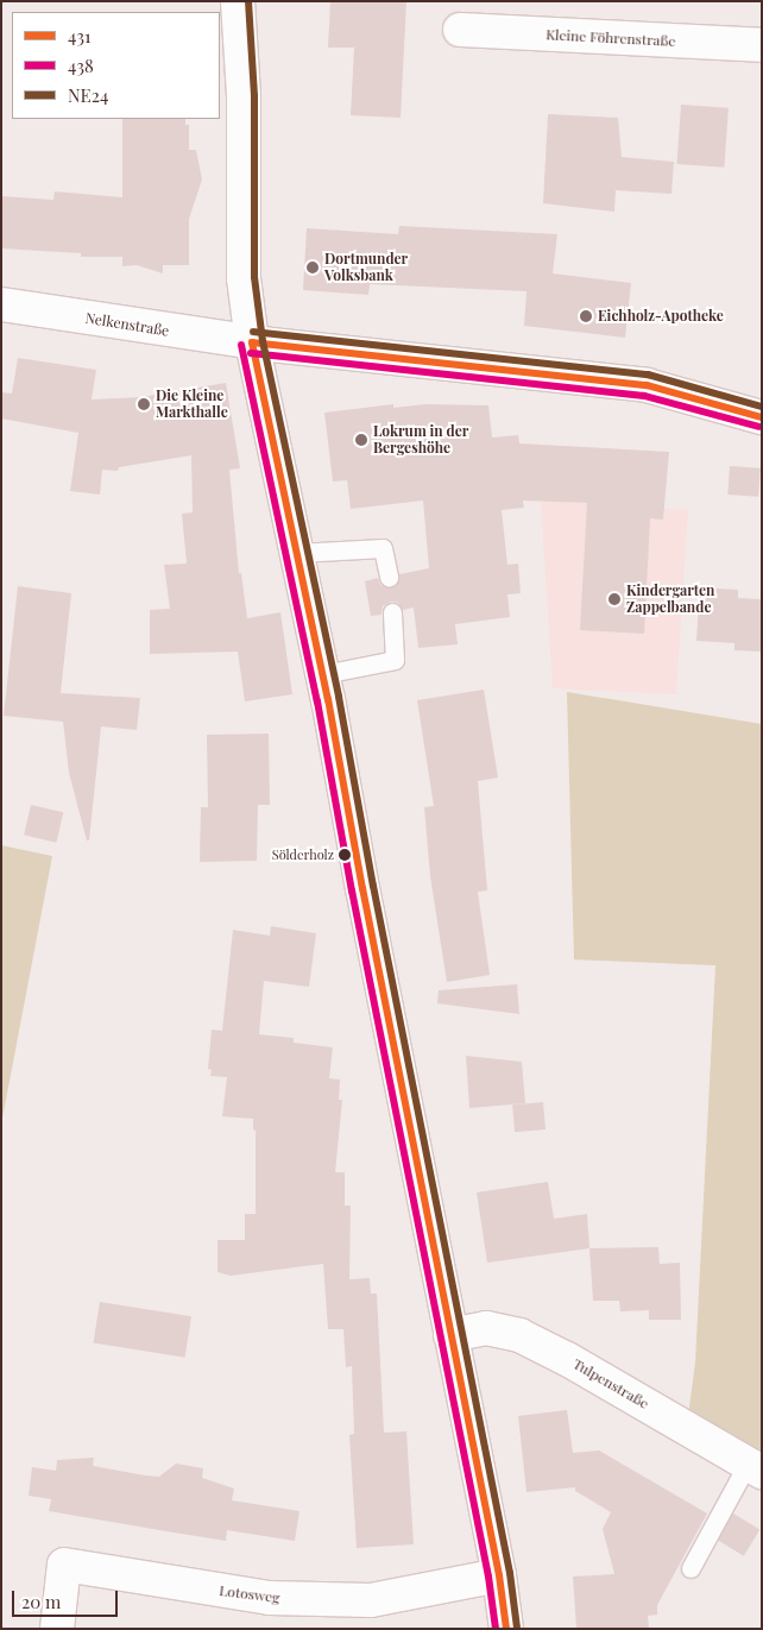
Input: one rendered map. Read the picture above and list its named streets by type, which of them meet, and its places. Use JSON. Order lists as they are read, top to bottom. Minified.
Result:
{"streets":{"street":["Kleine Föhrenstraße","Nelkenstraße","Tulpenstraße","Lotosweg"]},"places":["Dortmunder Volksbank","Eichholz-Apotheke","Die Kleine Markthalle","Lokrum in der Bergeshöhe","Kindergarten Zappelbande","Sölderholz"],"lines":["transit line NE24","transit line 431","transit line 438"],"legend":["431","438","NE24"],"scale_bar":"20 m"}
